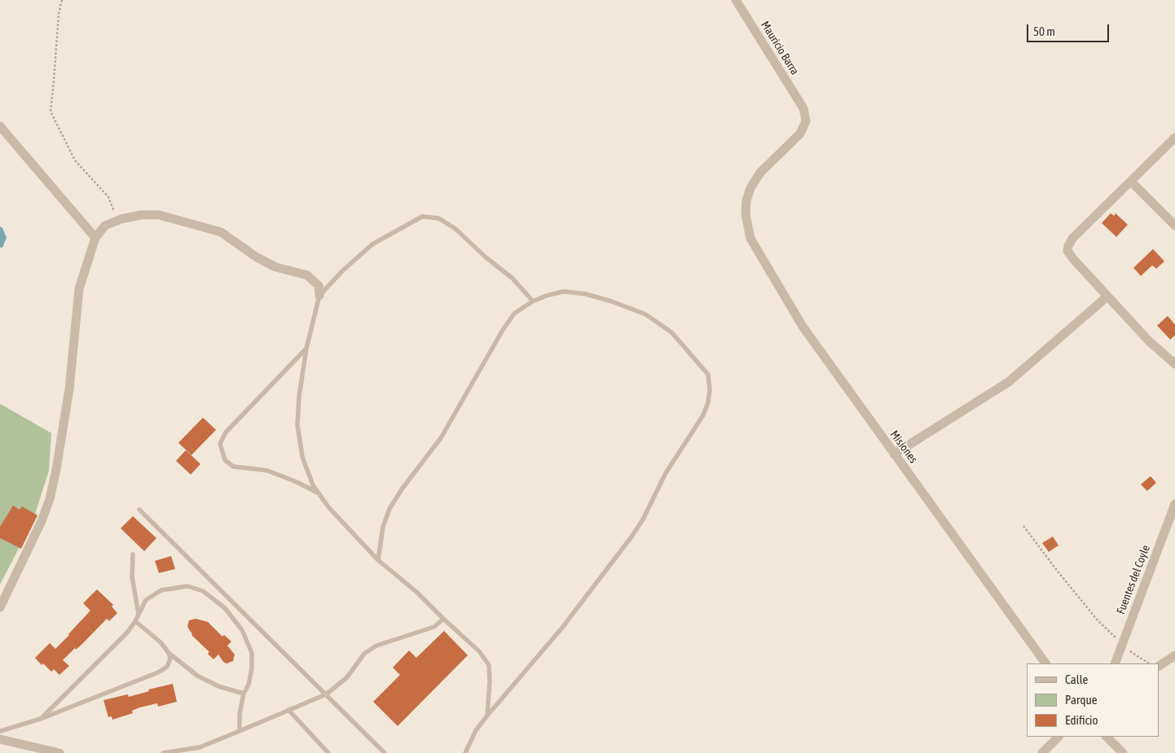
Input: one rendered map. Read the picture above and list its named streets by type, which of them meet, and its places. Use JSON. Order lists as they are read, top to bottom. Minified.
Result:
{"streets":{"street":["Mauricio Barra","Misiones","Fuentes del Coyle"]},"crossings":[["Mauricio Barra","Misiones"]],"legend":["Calle","Parque","Edificio"],"scale_bar":"50 m"}
